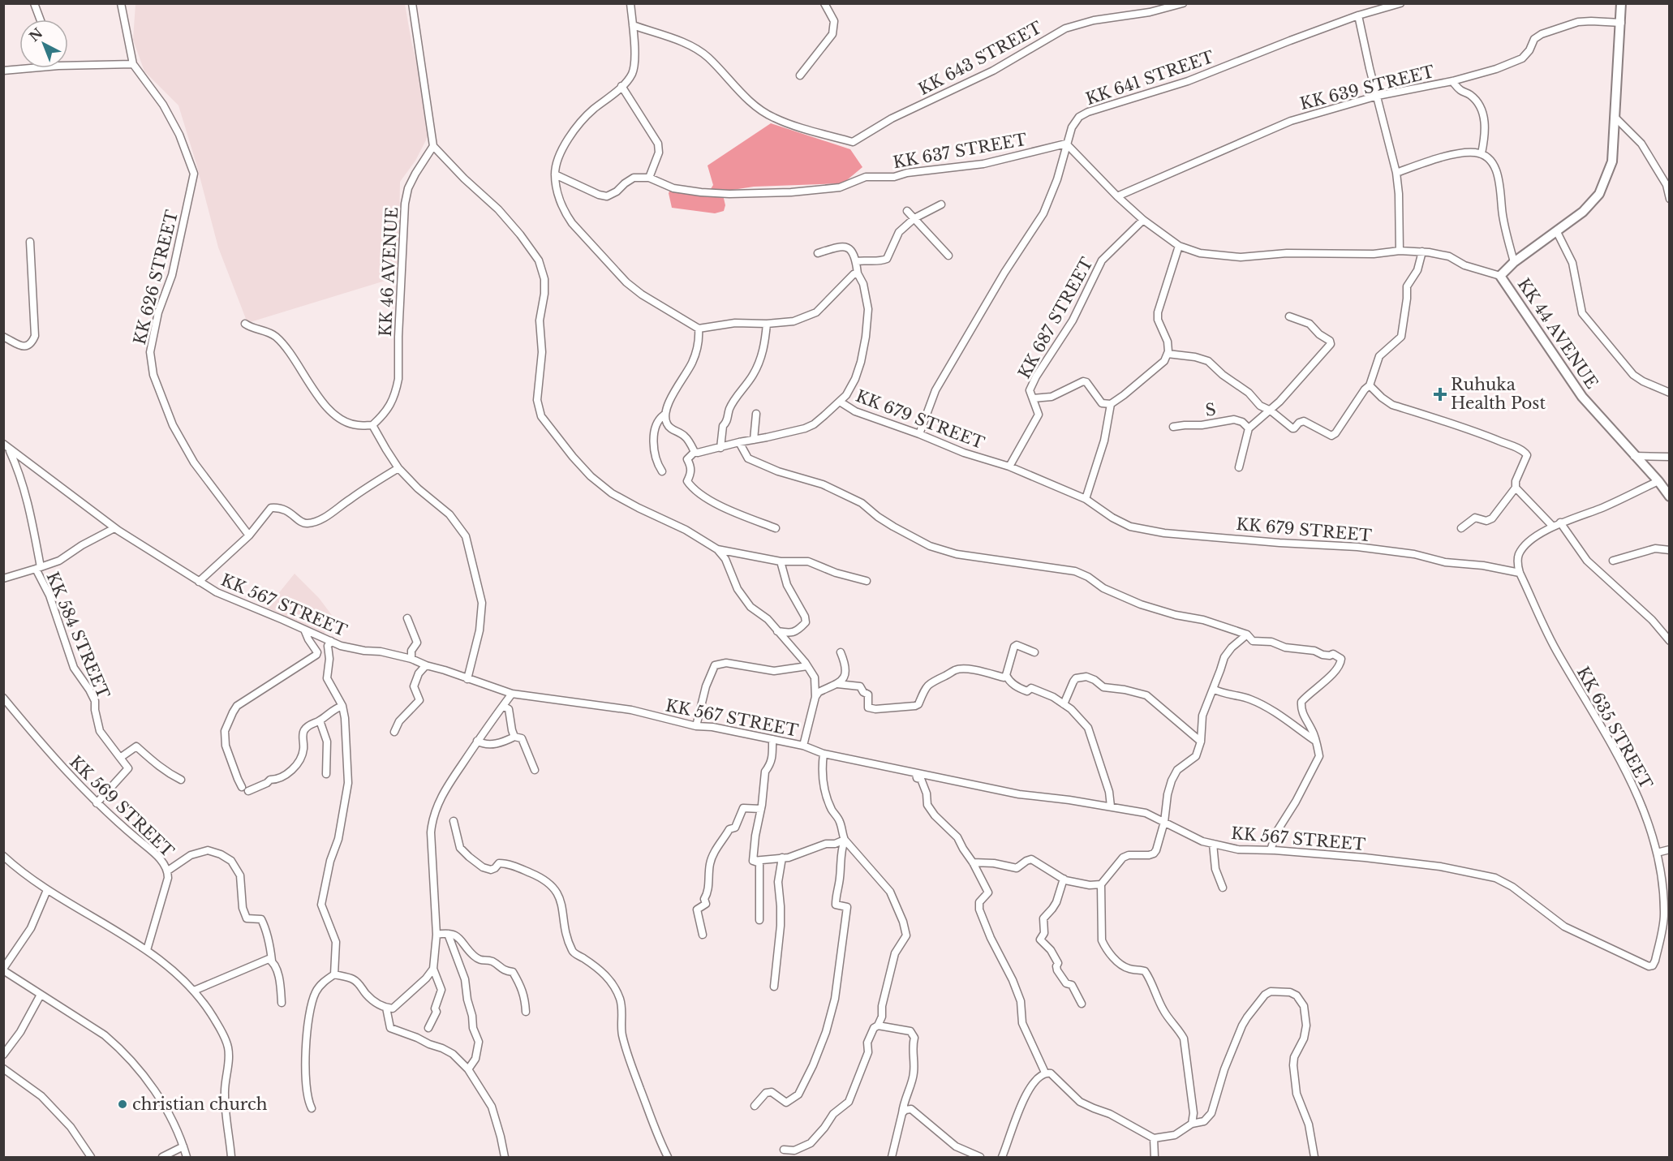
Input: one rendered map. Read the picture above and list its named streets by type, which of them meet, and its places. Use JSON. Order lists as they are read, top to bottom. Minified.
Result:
{"streets":{"main road":["KK 44 AVENUE"],"street":["KK 643 STREET","KK 641 STREET","KK 639 STREET","KK 637 STREET","KK 46 AVENUE","KK 626 STREET","KK 687 STREET","S","KK 679 STREET","KK 567 STREET","KK 584 STREET","KK 635 STREET","KK 569 STREET"]},"crossings":[["KK 641 STREET","KK 637 STREET"],["KK 641 STREET","KK 679 STREET"],["KK 639 STREET","KK 44 AVENUE"],["KK 687 STREET","KK 679 STREET"],["KK 679 STREET","KK 635 STREET"],["KK 567 STREET","KK 584 STREET"],["KK 567 STREET","KK 635 STREET"]],"places":{"health":["Ruhuka Health Post"],"other":["christian church"]},"north":"top left"}
